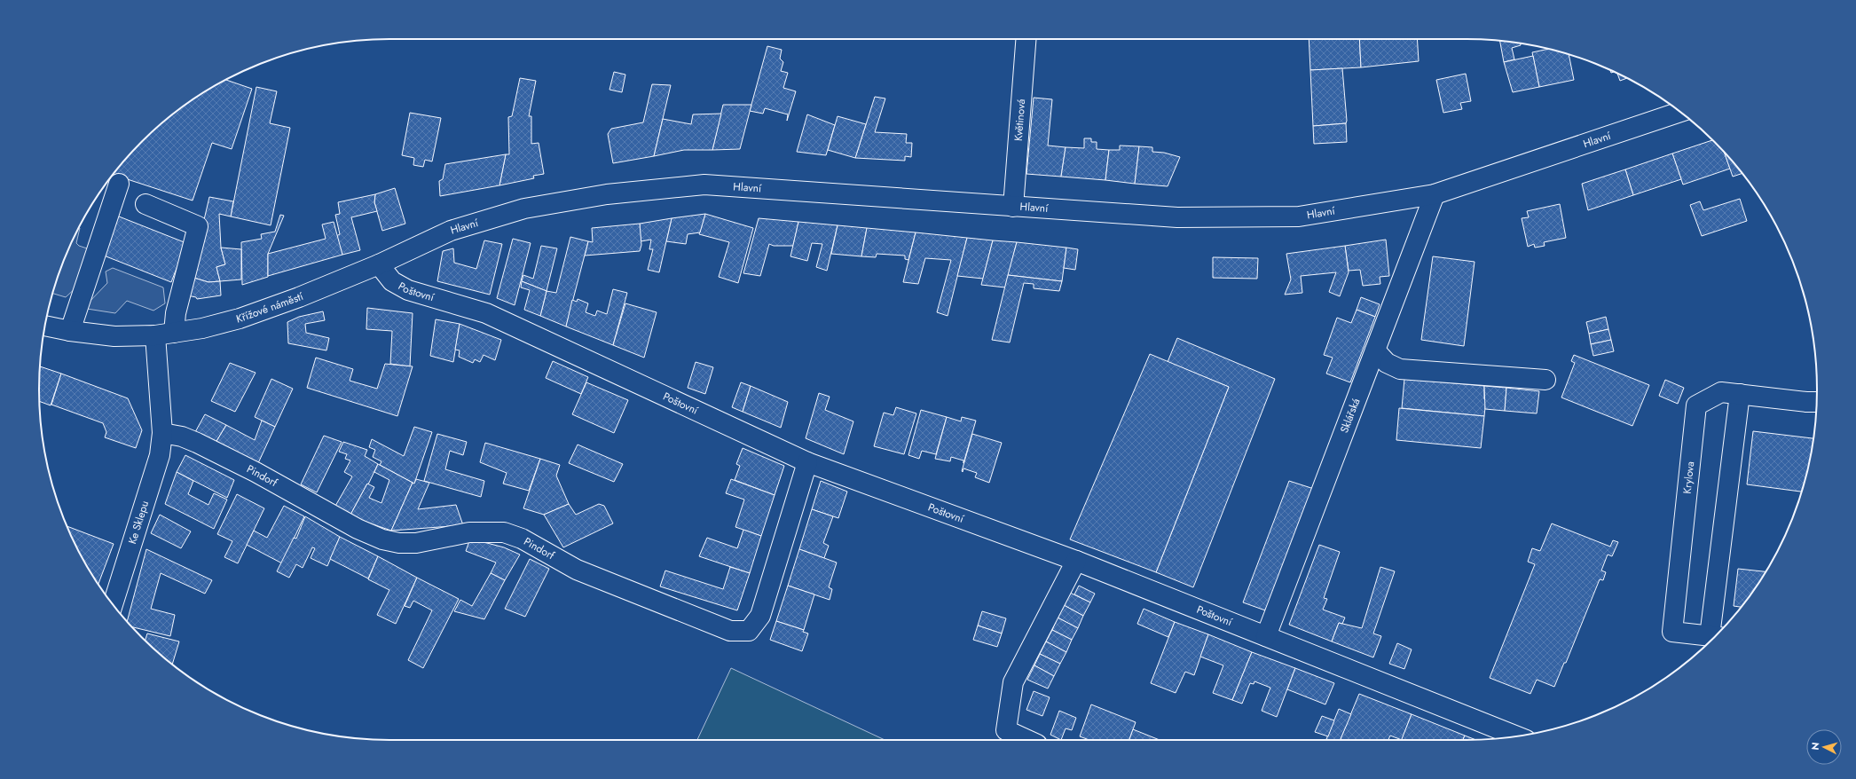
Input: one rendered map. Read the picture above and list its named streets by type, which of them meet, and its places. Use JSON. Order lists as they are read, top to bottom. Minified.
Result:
{"streets":{"street":["Květinová","Hlavní","Poštovní","Křížové náměstí","Sklářská","Pindorf","Krylova","Ke Sklepu"]},"crossings":[["Květinová","Hlavní"],["Hlavní","Poštovní"],["Hlavní","Křížové náměstí"],["Hlavní","Sklářská"],["Poštovní","Křížové náměstí"],["Poštovní","Sklářská"],["Poštovní","Pindorf"],["Pindorf","Ke Sklepu"]],"north":"left"}
